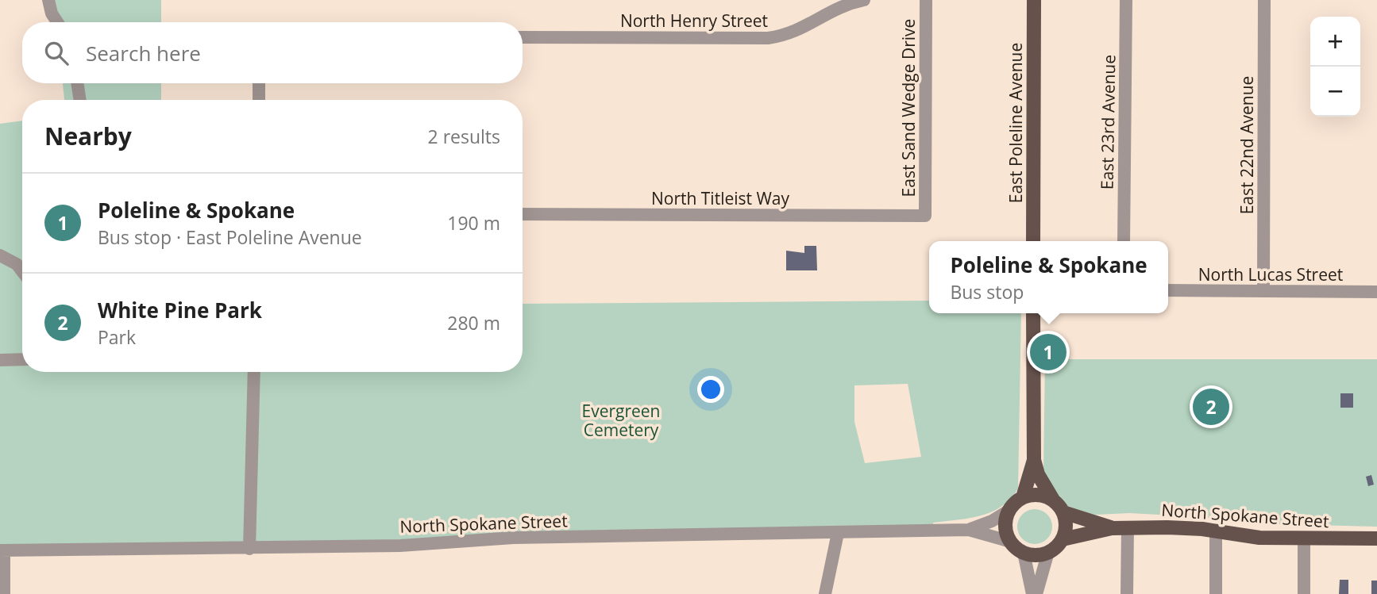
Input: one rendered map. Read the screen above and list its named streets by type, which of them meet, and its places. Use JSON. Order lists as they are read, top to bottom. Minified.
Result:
{"streets":{"main road":["East Poleline Avenue","North Spokane Street"],"street":["North Henry Street","East Sand Wedge Drive","East 23rd Avenue","East 22nd Avenue","North Titleist Way","North Lucas Street"]},"crossings":[["East Sand Wedge Drive","North Titleist Way"],["East 22nd Avenue","North Lucas Street"]],"parks":["Evergreen Cemetery"],"page":{"map_buttons":["+","−"],"search":"Search here","heading":["Nearby","2 results"],"list":[{"mark":"1","name":"Poleline & Spokane","note":"Bus stop · East Poleline Avenue","value":"190 m"},{"mark":"2","name":"White Pine Park","note":"Park","value":"280 m"}],"popup":["Poleline & Spokane","Bus stop"],"pins":["1","2"]}}
